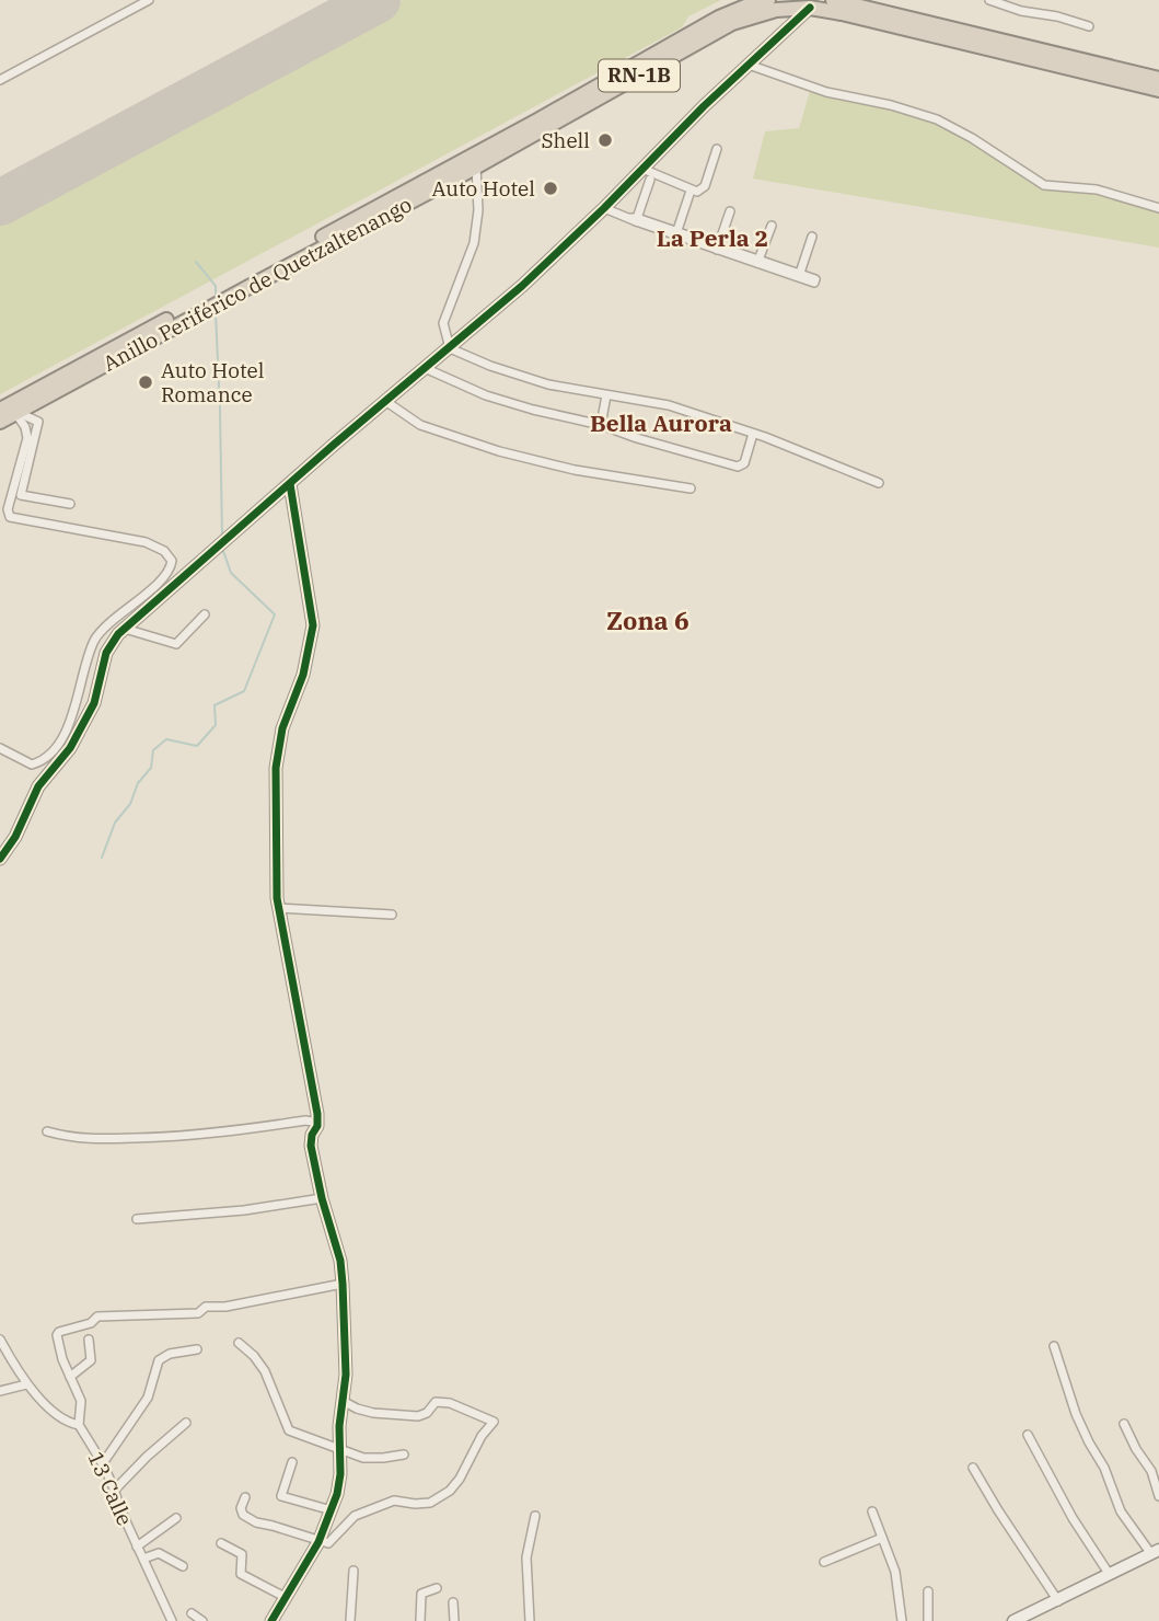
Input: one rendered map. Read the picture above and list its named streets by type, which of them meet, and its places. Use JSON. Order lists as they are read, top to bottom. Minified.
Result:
{"streets":{"highway":["RN-1B","Anillo Periférico de Quetzaltenango"],"street":["13 Calle"]},"districts":["La Perla 2","Bella Aurora","Zona 6"],"places":["Shell","Auto Hotel","Auto Hotel Romance"]}
